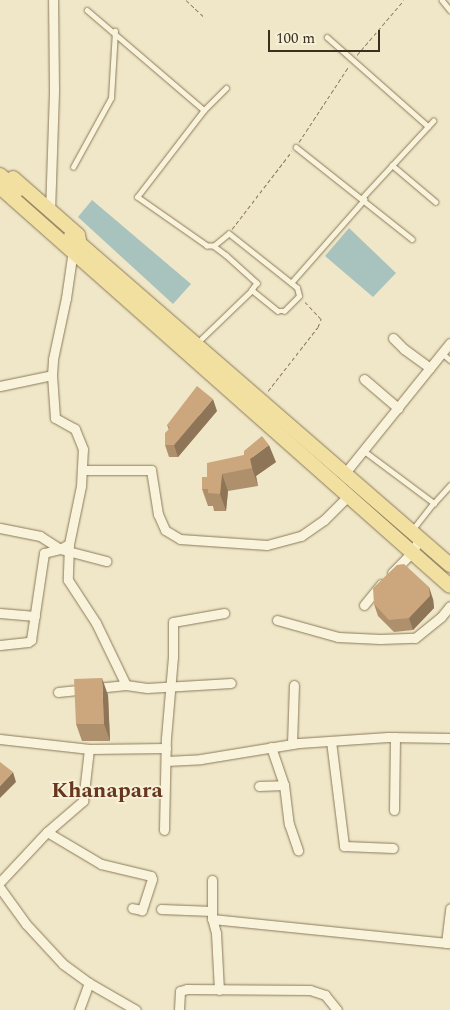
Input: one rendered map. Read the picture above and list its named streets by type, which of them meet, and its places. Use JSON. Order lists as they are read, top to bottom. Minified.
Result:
{"districts":["Khanapara"],"scale_bar":"100 m"}
